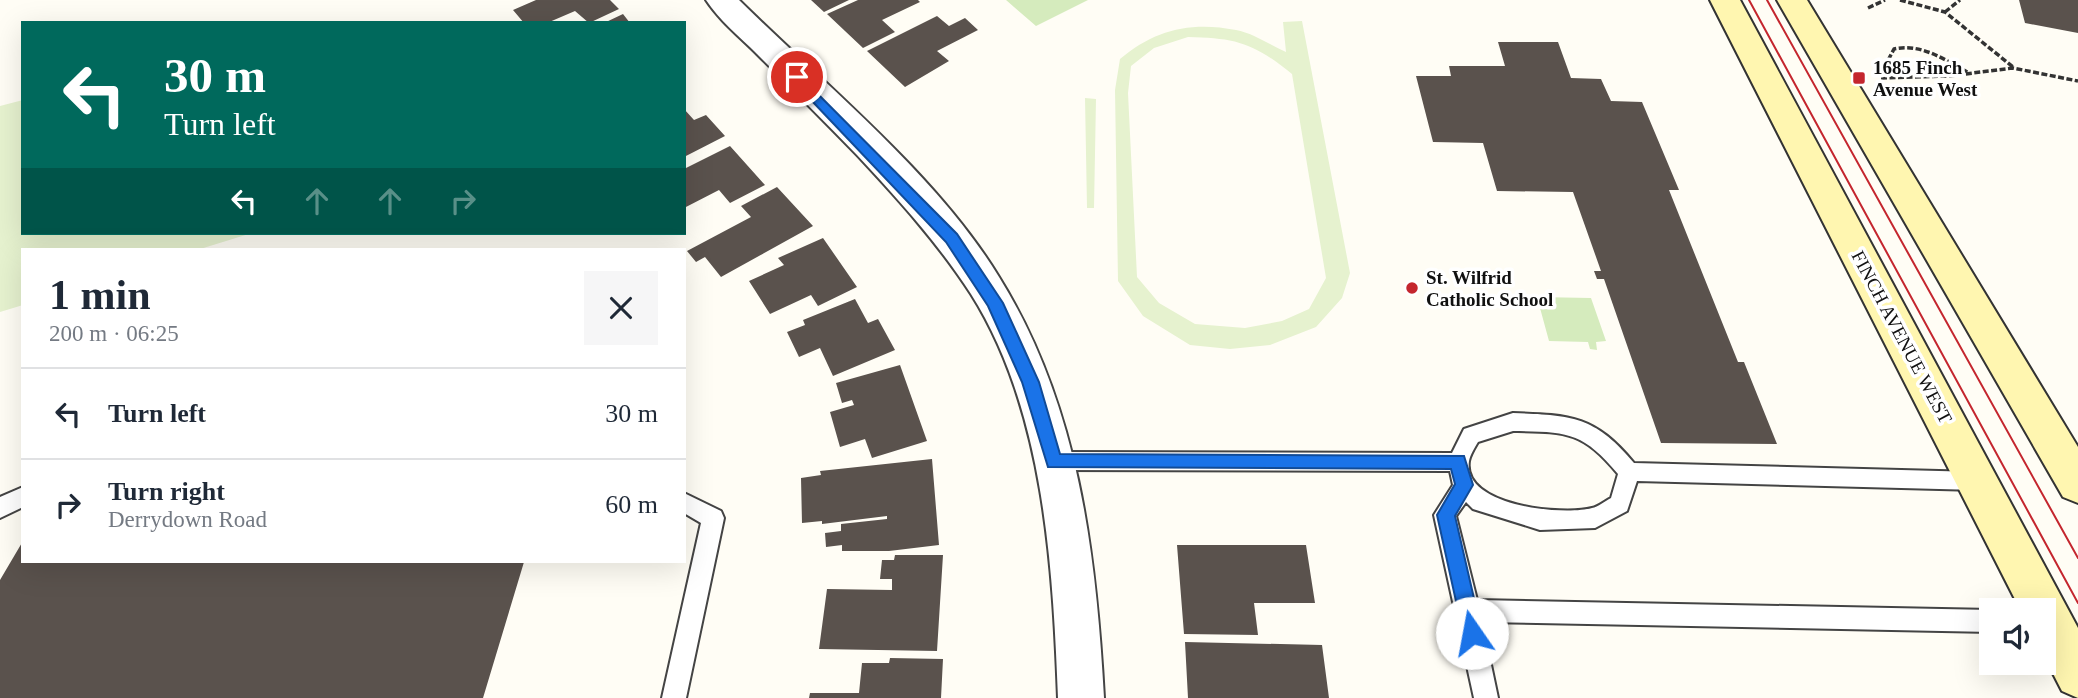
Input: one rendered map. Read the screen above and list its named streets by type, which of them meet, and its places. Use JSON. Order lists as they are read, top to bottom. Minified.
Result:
{"streets":{"main road":["FINCH AVENUE WEST"]},"places":{"transit":["1685 Finch Avenue West"],"other":["St. Wilfrid Catholic School"]},"page":{"turn":["30 m","Turn left"],"heading":["1 min","200 m · 06:25"],"list":[{"name":"Turn left","value":"30 m"},{"name":"Turn right","note":"Derrydown Road","value":"60 m"}]}}
